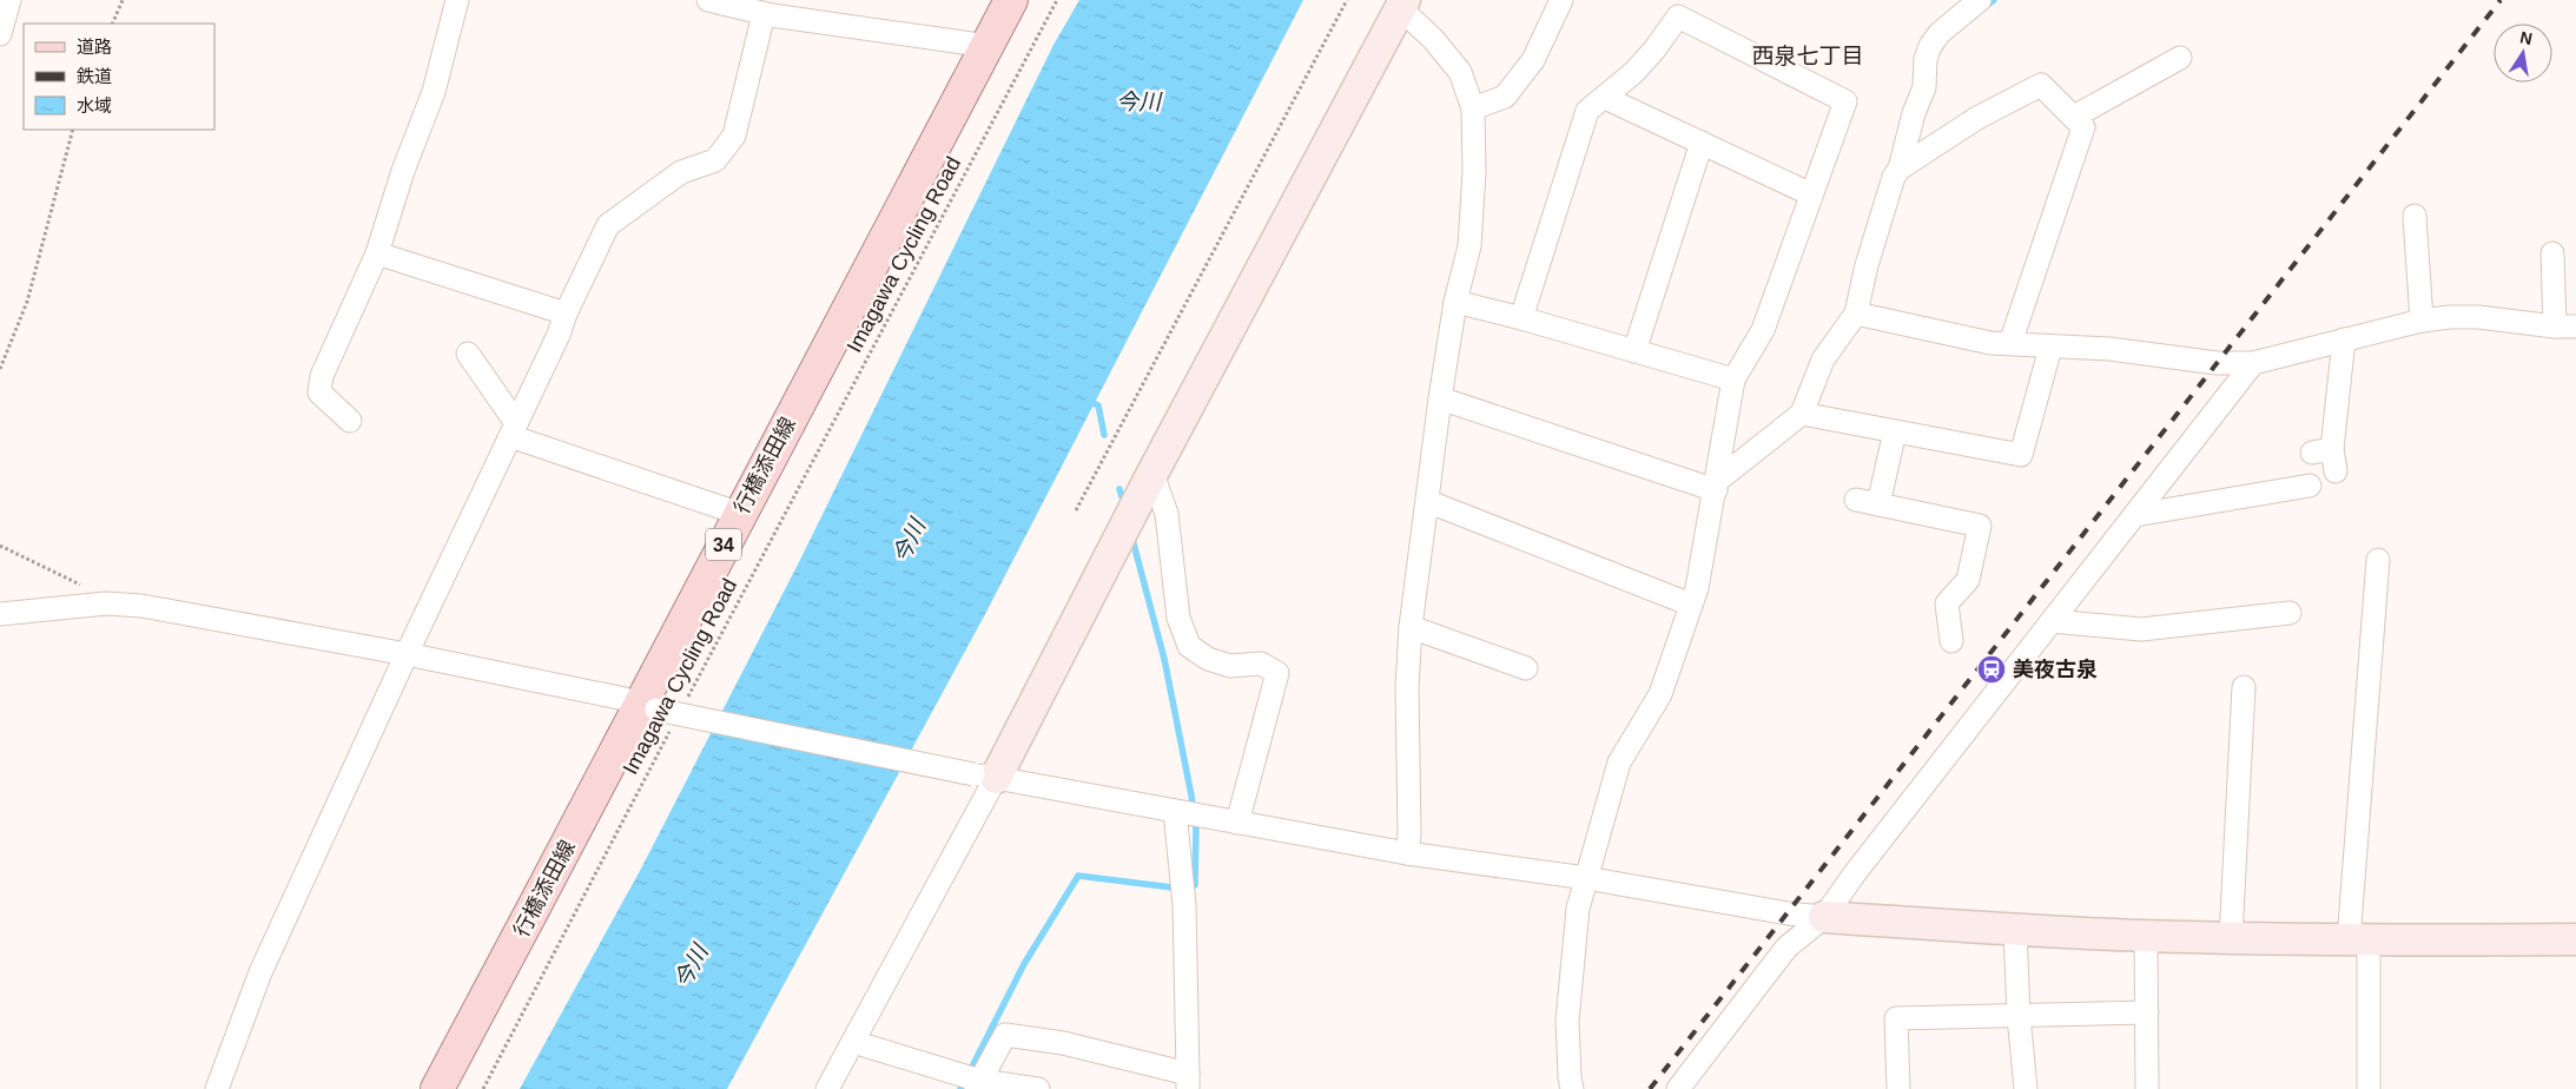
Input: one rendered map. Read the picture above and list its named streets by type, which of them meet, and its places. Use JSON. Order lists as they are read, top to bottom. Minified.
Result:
{"streets":{"main road":["行橋添田線","34"],"path":["Imagawa Cycling Road"]},"districts":["西泉七丁目"],"water":["今川"],"places":{"station":["美夜古泉"]},"legend":["道路","鉄道","水域"],"north":"top"}
